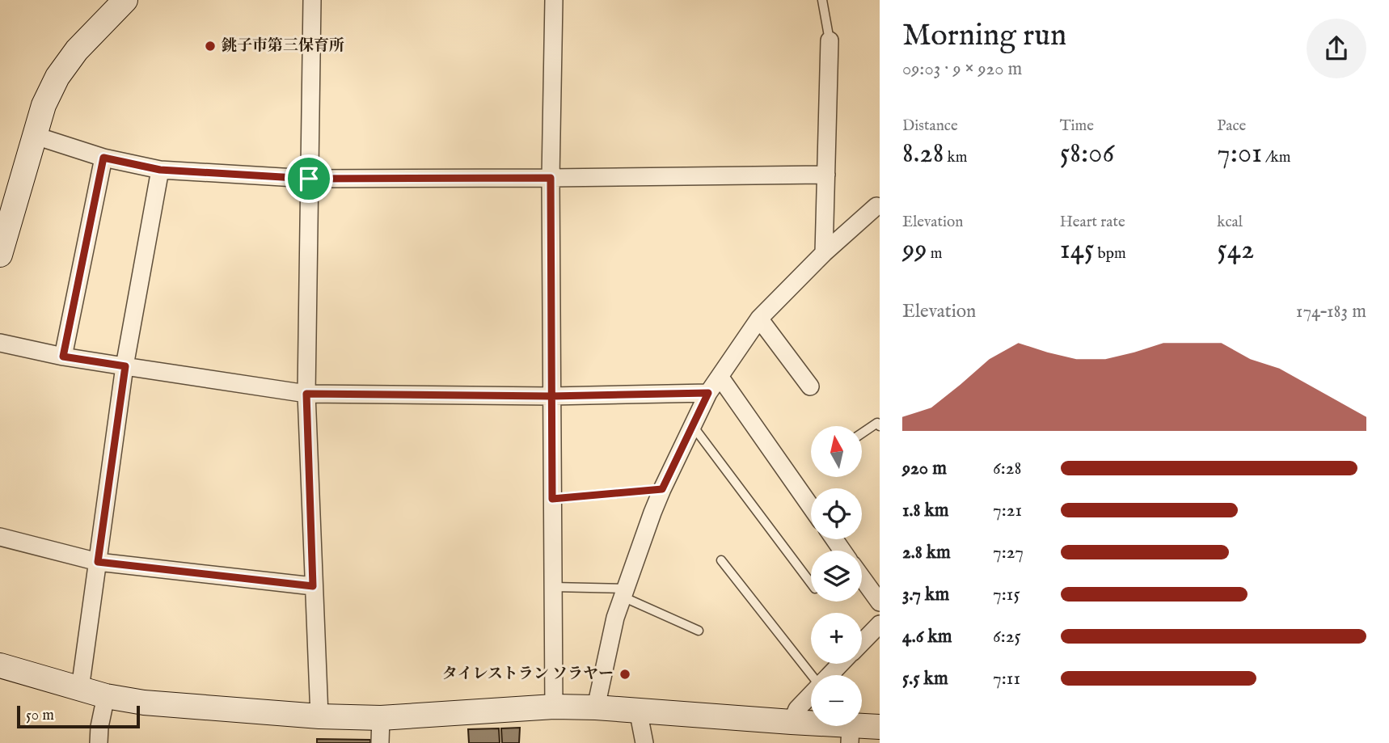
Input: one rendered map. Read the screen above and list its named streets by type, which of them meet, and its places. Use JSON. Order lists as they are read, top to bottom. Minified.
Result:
{"places":["銚子市第三保育所","タイレストラン ソラヤー"],"scale_bar":"50 m","north":"top","page":{"heading":["Morning run","09:03 · 9 × 920 m"],"stats":[["Distance","8.28 km"],["Time","58:06"],["Pace","7:01 /km"],["Elevation","99 m"],["Heart rate","145 bpm"],["kcal","542"]],"chart":["Elevation","174–183 m"],"map_buttons":["+","−"],"list":[{"name":"920 m","note":"6:28"},{"name":"1.8 km","note":"7:21"},{"name":"2.8 km","note":"7:27"},{"name":"3.7 km","note":"7:15"},{"name":"4.6 km","note":"6:25"},{"name":"5.5 km","note":"7:11"}],"scale":"50 m"}}
